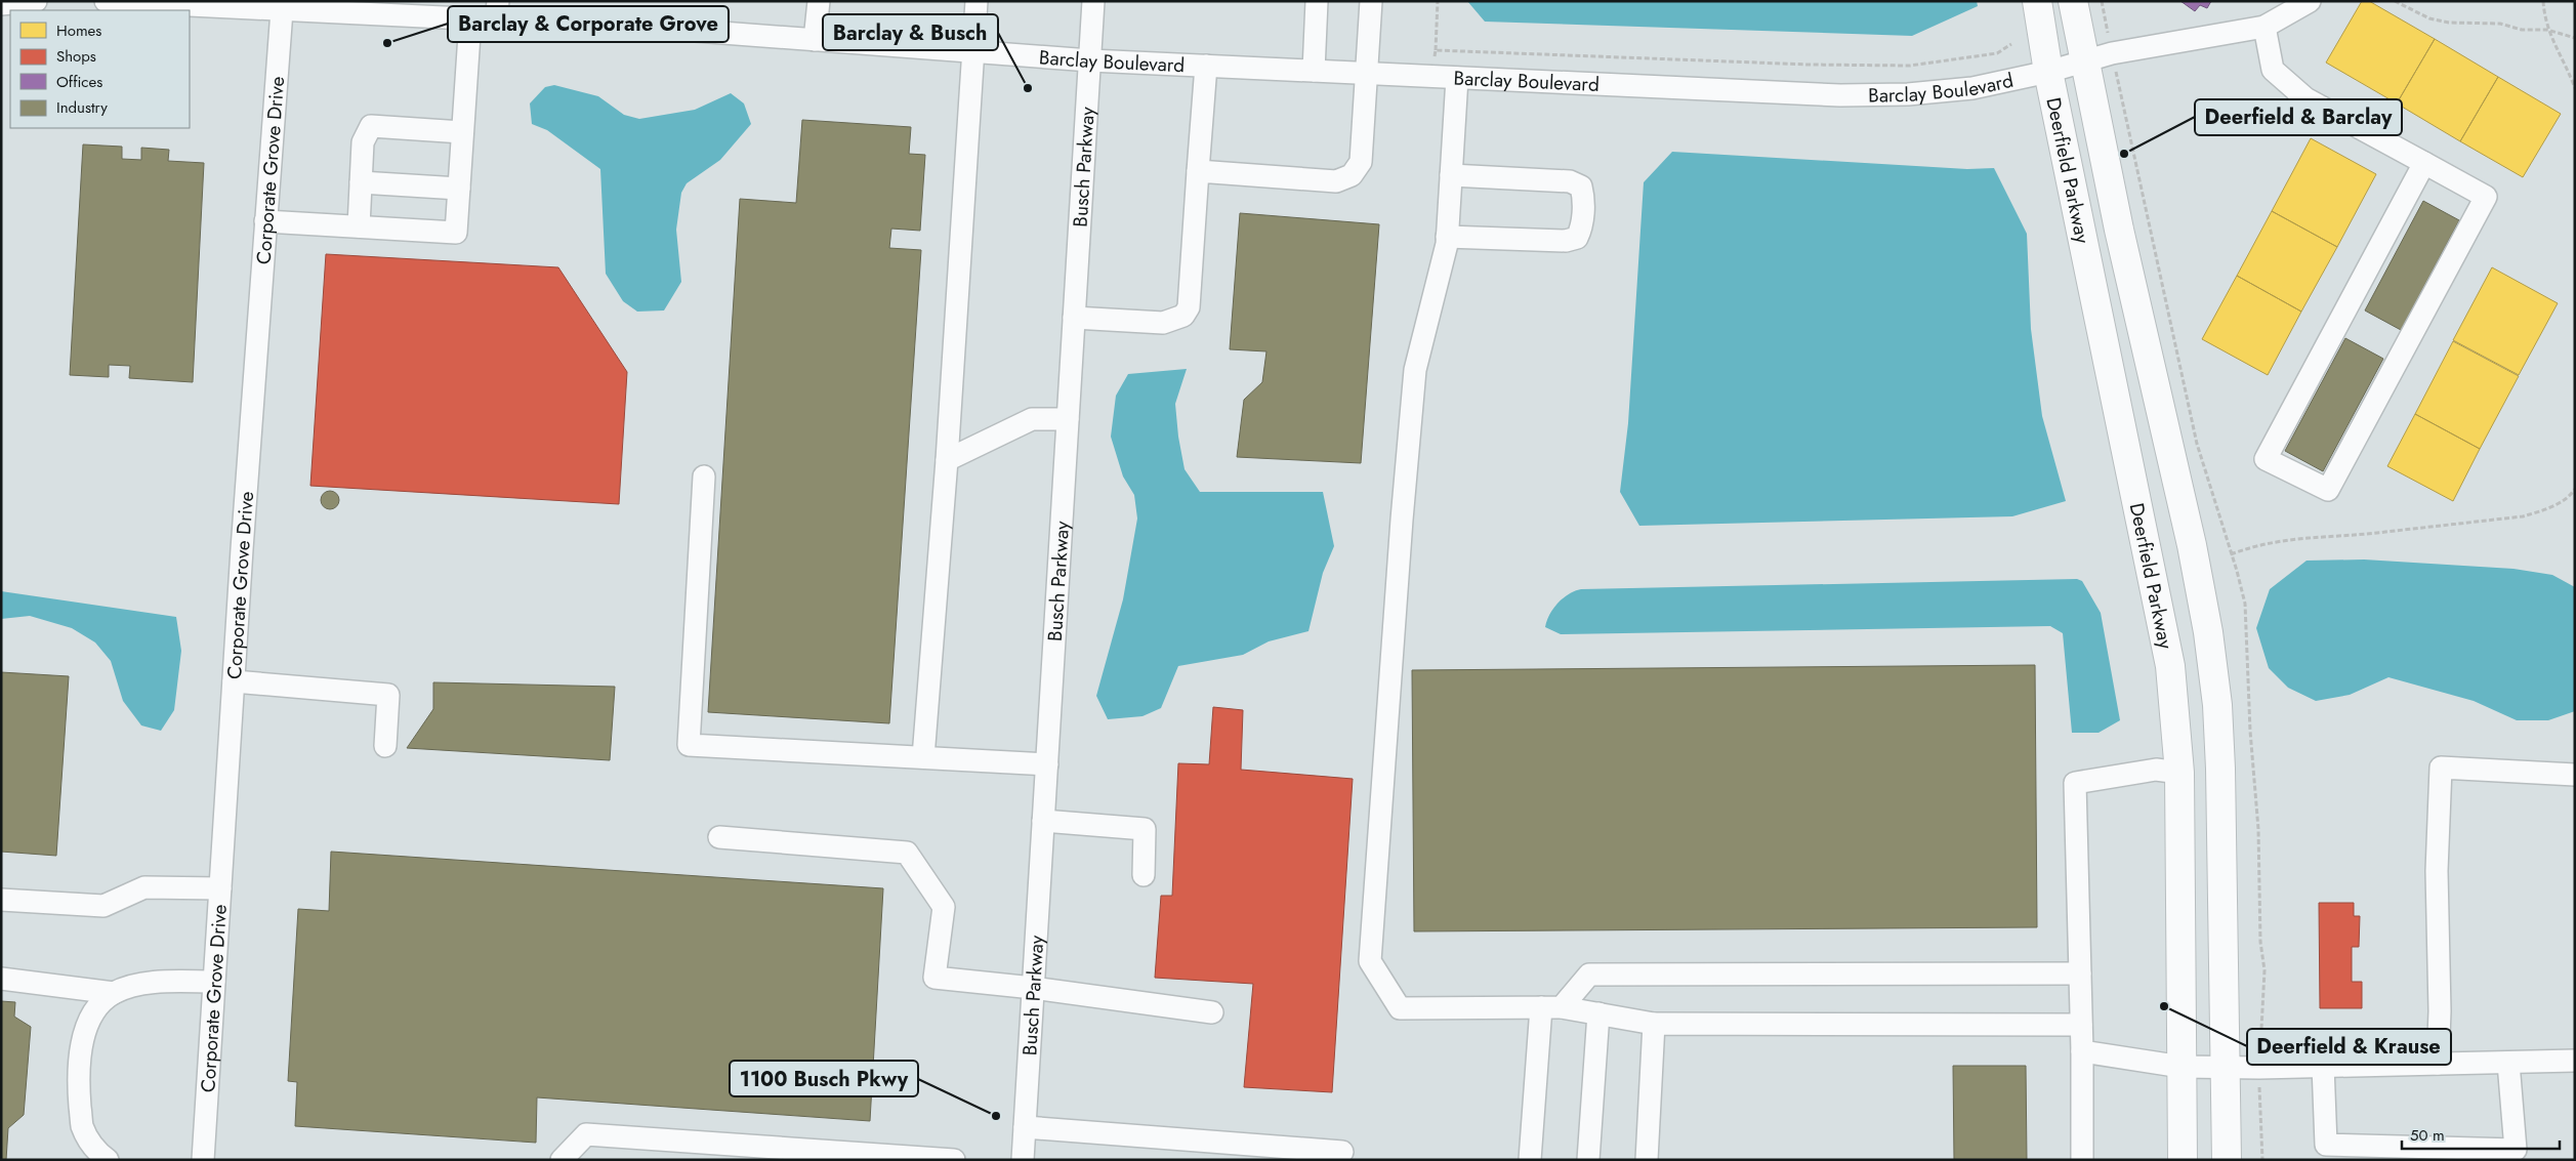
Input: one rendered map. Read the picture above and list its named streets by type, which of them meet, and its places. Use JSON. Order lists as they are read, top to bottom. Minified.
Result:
{"streets":{"main road":["Deerfield Parkway"],"street":["Barclay Boulevard","Busch Parkway","Corporate Grove Drive"]},"crossings":[["Barclay Boulevard","Busch Parkway"],["Barclay Boulevard","Deerfield Parkway"],["Barclay Boulevard","Corporate Grove Drive"]],"places":["Barclay & Corporate Grove","Barclay & Busch","Deerfield & Barclay","Deerfield & Krause","1100 Busch Pkwy"],"legend":["Homes","Shops","Offices","Industry"],"scale_bar":"50 m"}
